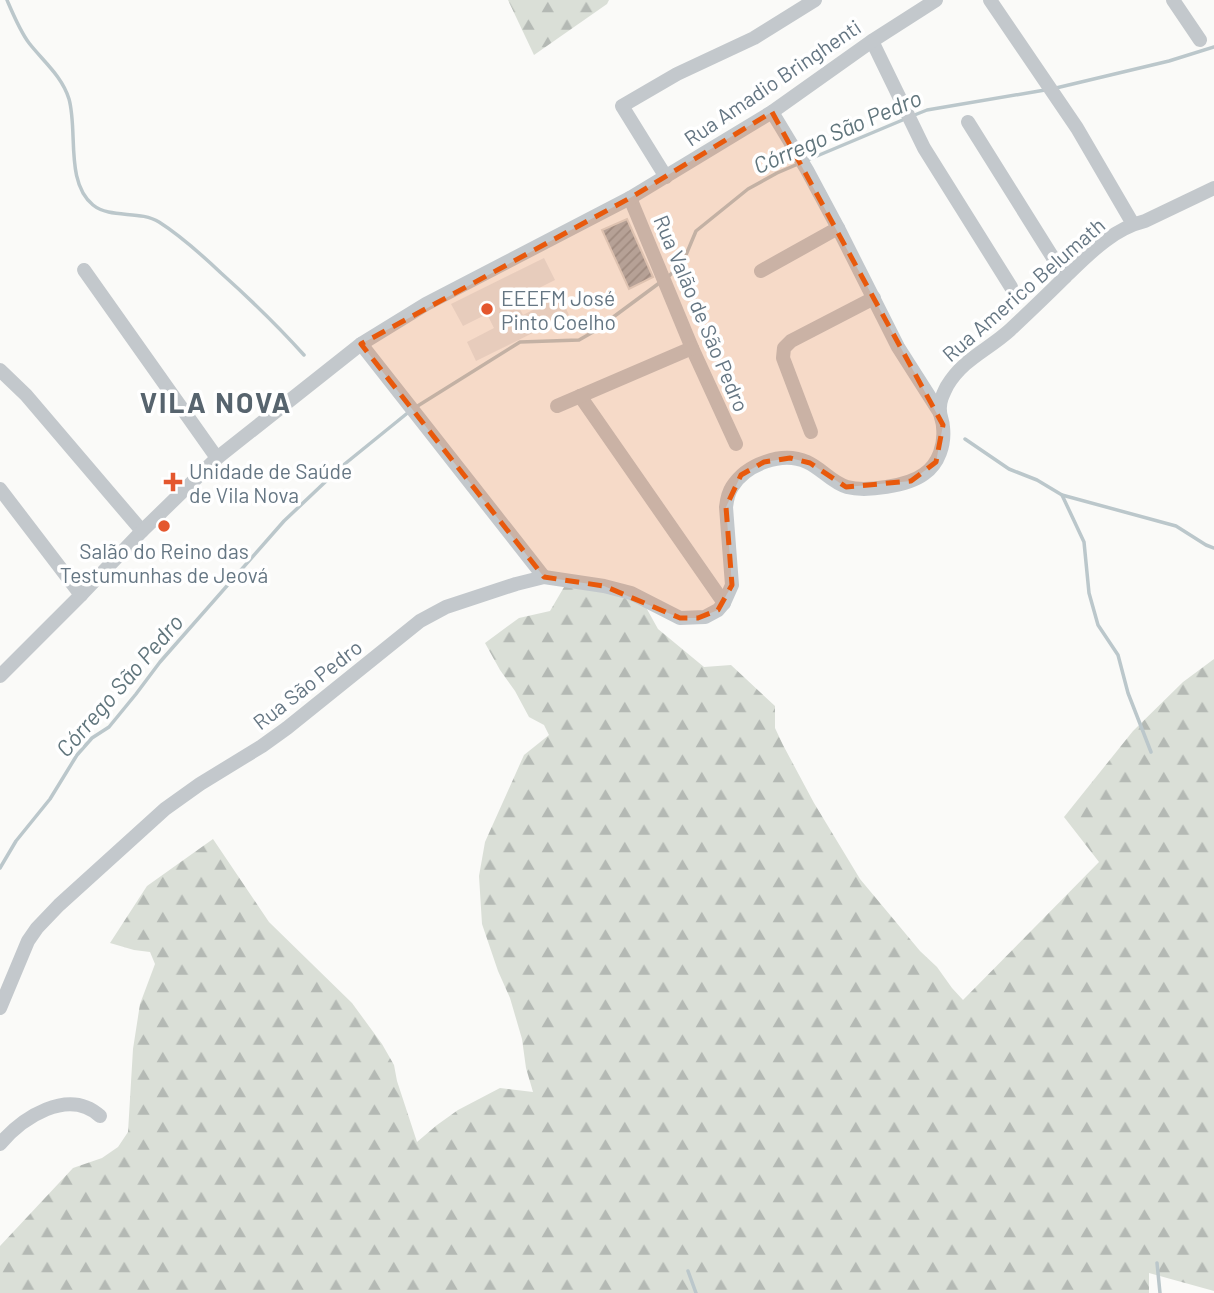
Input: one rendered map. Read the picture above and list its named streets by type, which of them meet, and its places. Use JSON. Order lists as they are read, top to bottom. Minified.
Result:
{"streets":{"street":["Rua Amadio Bringhenti","Rua Americo Belumath","Rua Valão de São Pedro","Rua São Pedro"]},"crossings":[["Rua Amadio Bringhenti","Rua Valão de São Pedro"],["Rua Americo Belumath","Rua São Pedro"]],"districts":["VILA NOVA"],"water":["Córrego São Pedro"],"places":{"other":["EEEFM José Pinto Coelho","Salão do Reino das Testumunhas de Jeová"],"health":["Unidade de Saúde de Vila Nova"]}}
